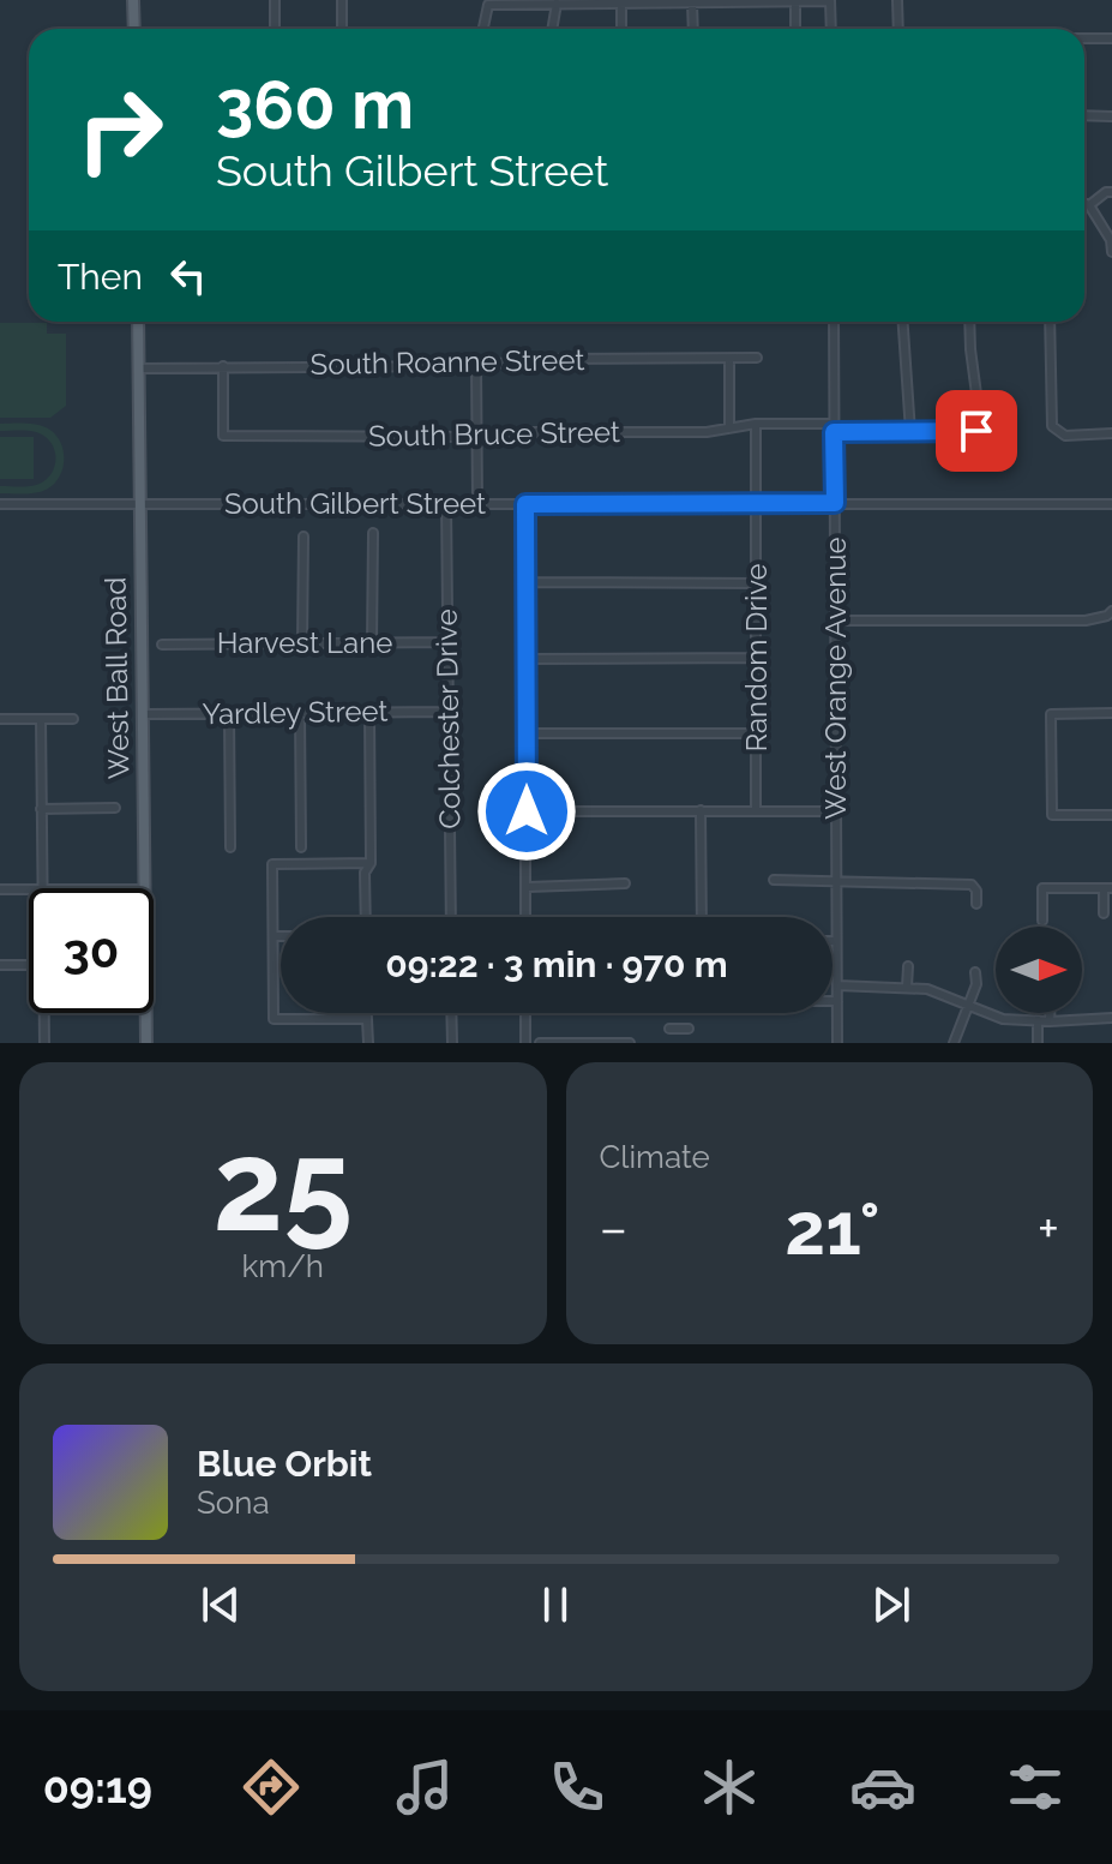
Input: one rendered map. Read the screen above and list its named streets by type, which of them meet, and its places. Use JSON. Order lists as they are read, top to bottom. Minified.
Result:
{"streets":{"main road":["West Ball Road"],"street":["South Roanne Street","South Bruce Street","South Gilbert Street","Harvest Lane","Random Drive","West Orange Avenue","Yardley Street","Colchester Drive"]},"crossings":[["South Roanne Street","South Bruce Street"],["South Roanne Street","West Ball Road"],["South Bruce Street","Random Drive"],["South Bruce Street","West Orange Avenue"],["South Gilbert Street","Random Drive"],["South Gilbert Street","West Ball Road"],["South Gilbert Street","West Orange Avenue"],["South Gilbert Street","Colchester Drive"],["Harvest Lane","Colchester Drive"],["West Ball Road","Yardley Street"],["Yardley Street","Colchester Drive"]],"north":"right","page":{"turn":["360 m","South Gilbert Street"],"then":"Then","limit":"30","trip":"09:22 · 3 min · 970 m","tile":[["25","km/h"],"Climate"],"heat":["−","21°","+"],"song":["Blue Orbit","Sona"],"tabs":"09:19"}}
